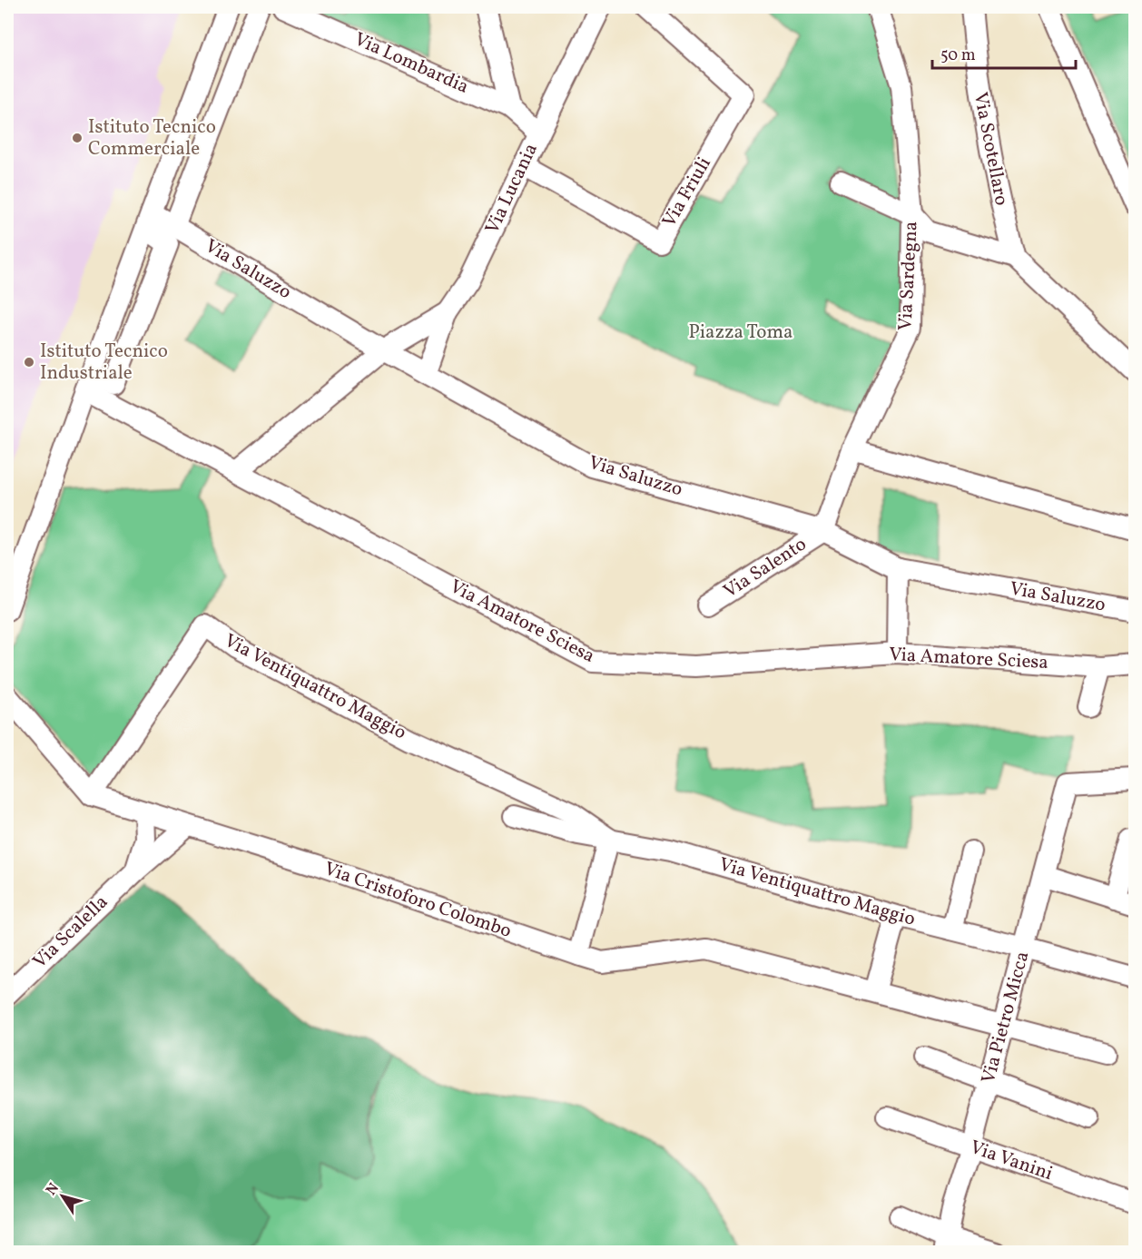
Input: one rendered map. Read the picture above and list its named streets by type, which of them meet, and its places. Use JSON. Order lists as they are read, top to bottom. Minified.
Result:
{"streets":{"street":["Via Lombardia","Via Scotellaro","Via Lucania","Via Friuli","Via Saluzzo","Via Sardegna","Via Salento","Via Amatore Sciesa","Via Ventiquattro Maggio","Via Cristoforo Colombo","Via Scalella","Via Pietro Micca","Via Vanini"]},"crossings":[["Via Lombardia","Via Lucania"],["Via Lucania","Via Friuli"],["Via Lucania","Via Saluzzo"],["Via Lucania","Via Amatore Sciesa"],["Via Saluzzo","Via Sardegna"],["Via Saluzzo","Via Salento"],["Via Sardegna","Via Salento"],["Via Ventiquattro Maggio","Via Cristoforo Colombo"],["Via Ventiquattro Maggio","Via Pietro Micca"],["Via Cristoforo Colombo","Via Scalella"],["Via Cristoforo Colombo","Via Pietro Micca"],["Via Pietro Micca","Via Vanini"]],"parks":["Piazza Toma"],"places":["Istituto Tecnico Commerciale","Istituto Tecnico Industriale"],"scale_bar":"50 m","north":"top left"}
